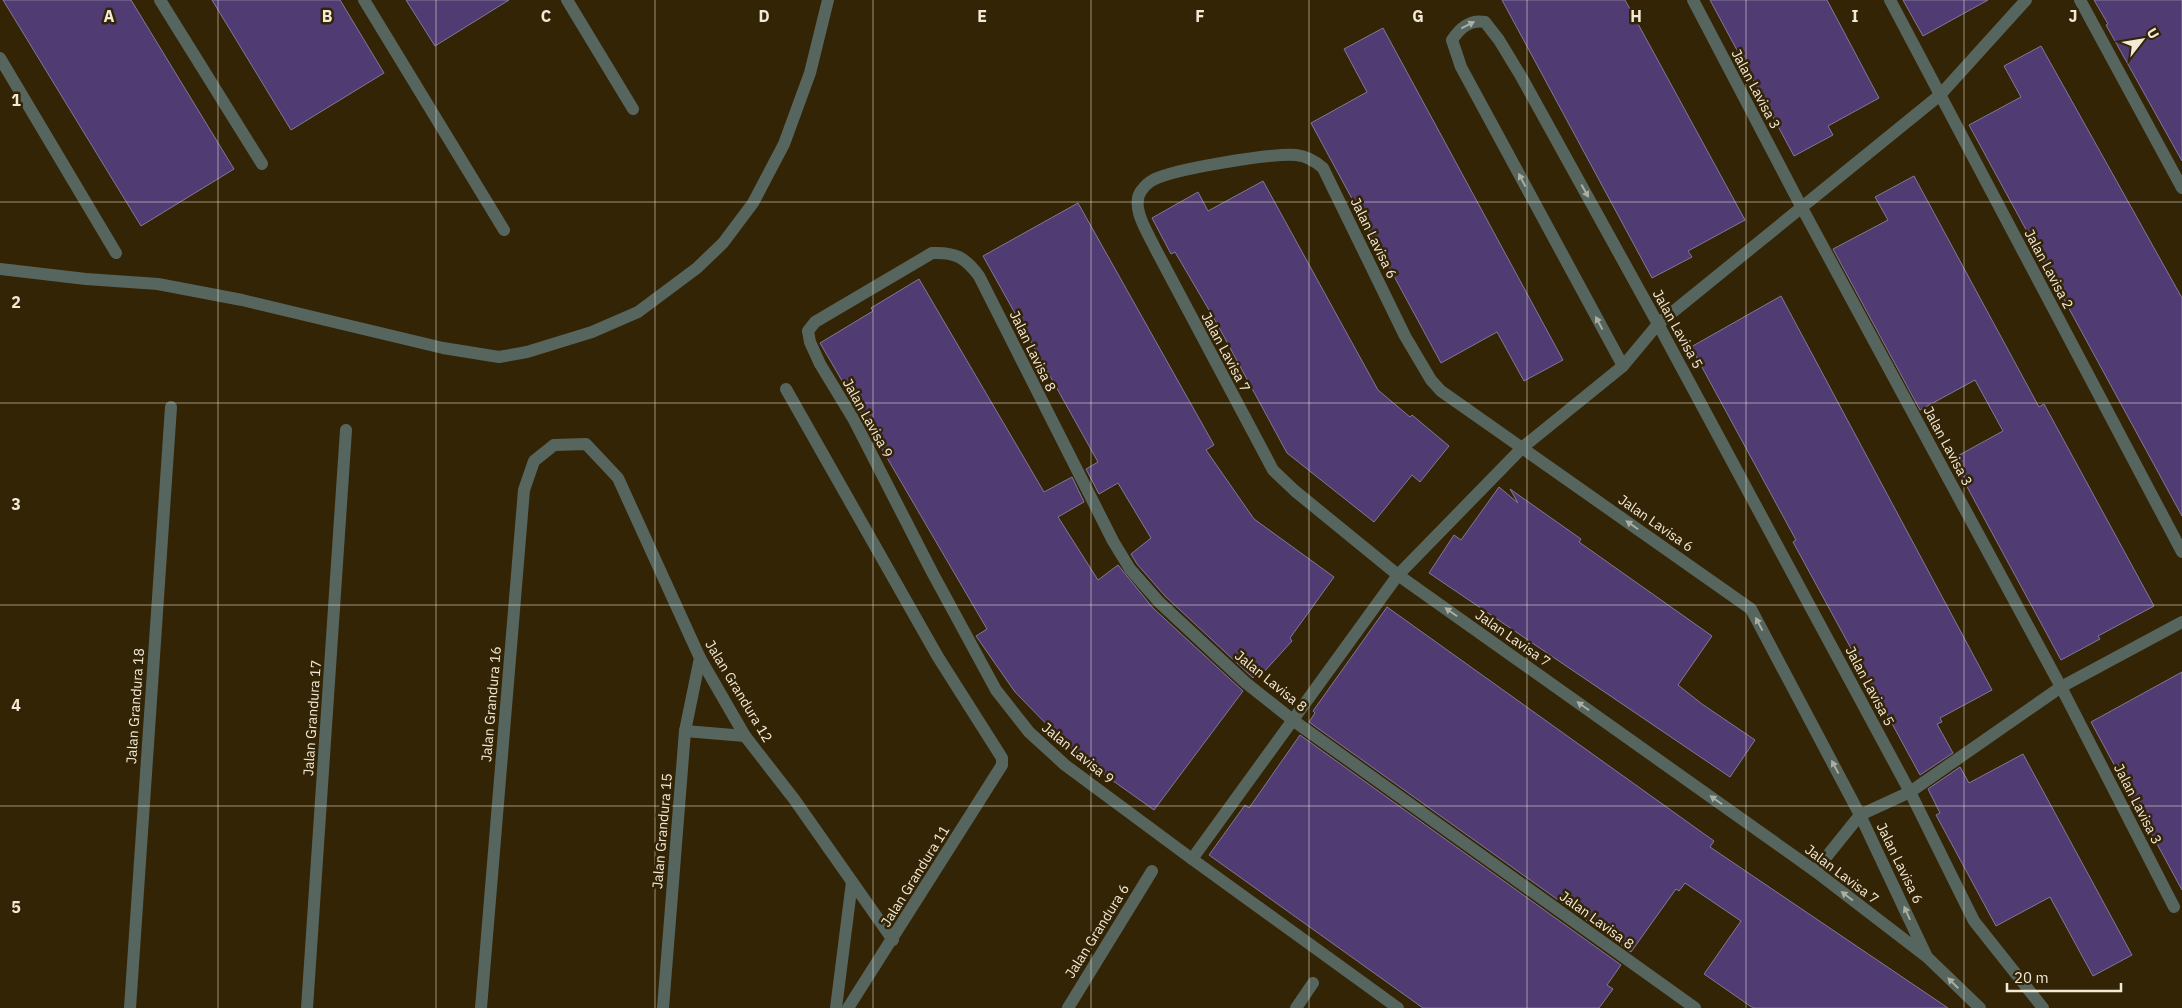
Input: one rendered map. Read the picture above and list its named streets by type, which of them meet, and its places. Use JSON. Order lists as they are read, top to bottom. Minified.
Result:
{"streets":{"street":["Jalan Lavisa 3","Jalan Lavisa 6","Jalan Lavisa 2","Jalan Lavisa 5","Jalan Lavisa 8","Jalan Lavisa 7","Jalan Lavisa 9","Jalan Grandura 12","Jalan Grandura 16","Jalan Grandura 18","Jalan Grandura 17","Jalan Grandura 15","Jalan Grandura 11","Jalan Grandura 6"]},"crossings":[["Jalan Lavisa 6","Jalan Lavisa 7"],["Jalan Lavisa 8","Jalan Lavisa 9"],["Jalan Grandura 12","Jalan Grandura 16"],["Jalan Grandura 12","Jalan Grandura 15"],["Jalan Grandura 12","Jalan Grandura 11"]],"one_way":["Jalan Lavisa 6","Jalan Lavisa 7"],"scale_bar":"20 m","north":"top right","grid":{"columns":["A","B","C","D","E","F","G","H","I","J"],"rows":["1","2","3","4","5"]}}
